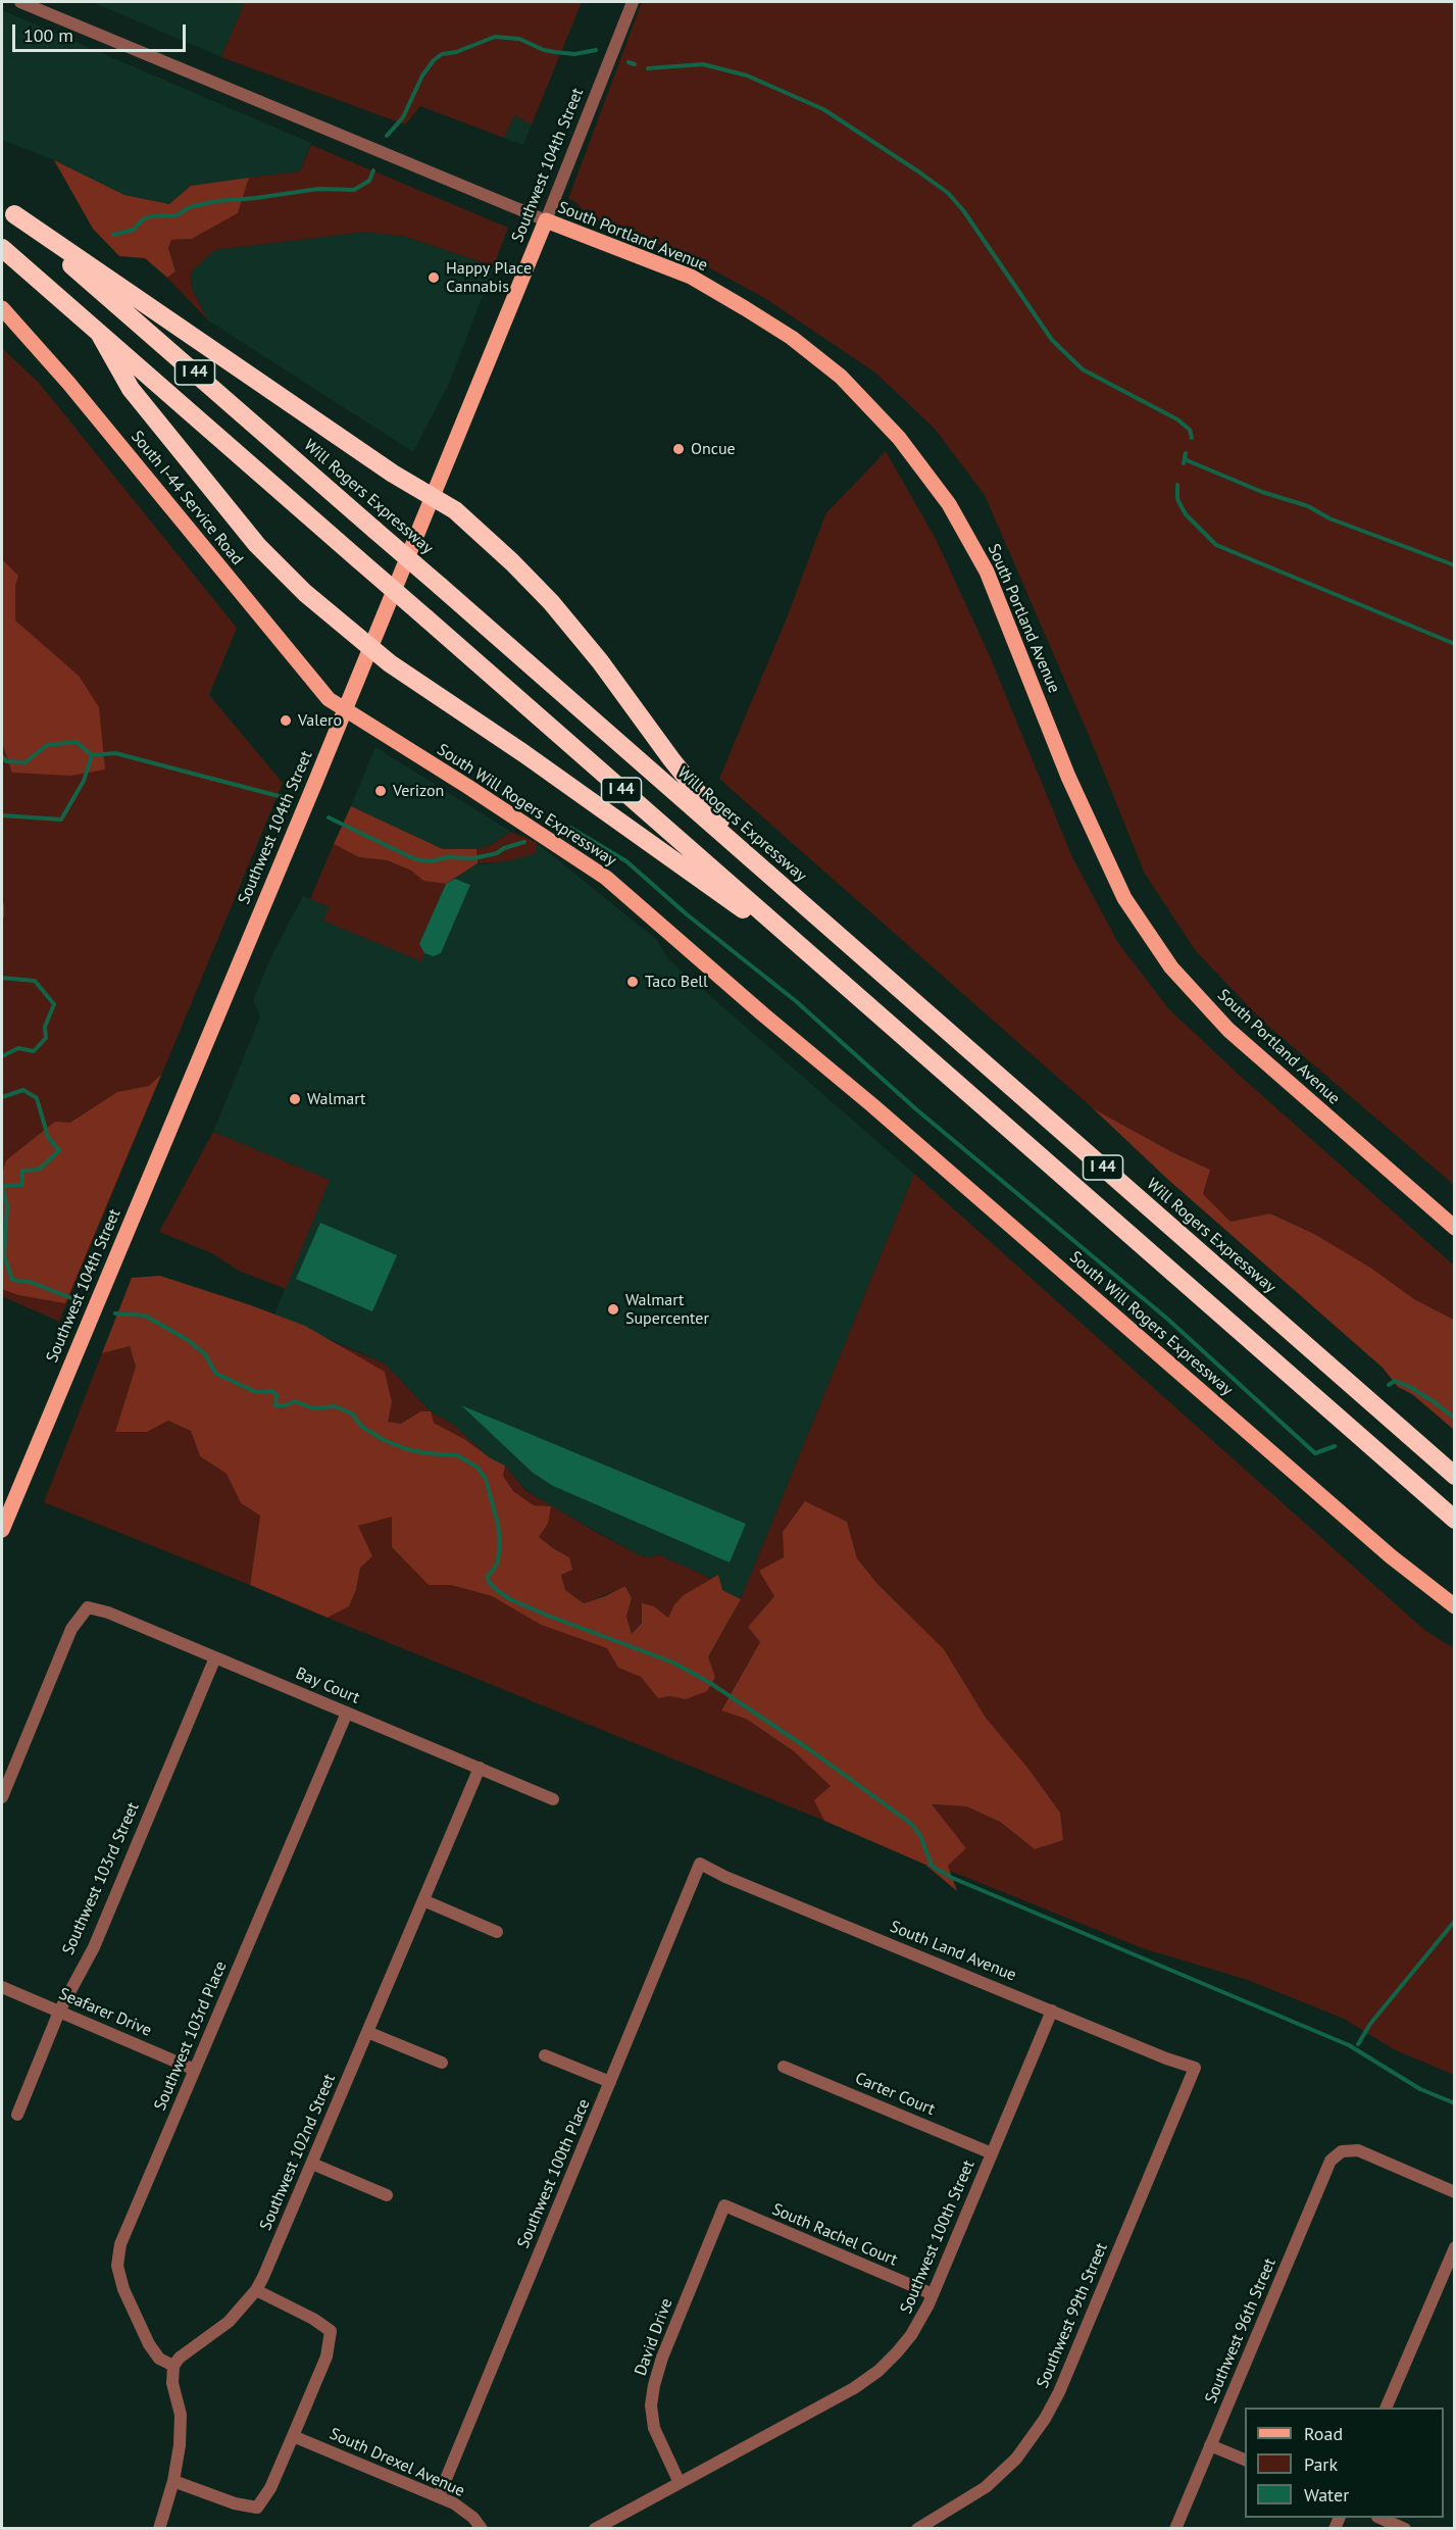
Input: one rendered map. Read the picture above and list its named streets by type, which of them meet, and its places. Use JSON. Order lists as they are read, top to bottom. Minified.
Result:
{"streets":{"highway":["I 44","Will Rogers Expressway"],"main road":["Southwest 104th Street","South Portland Avenue","South I-44 Service Road","South Will Rogers Expressway"],"street":["Bay Court","Southwest 103rd Street","South Land Avenue","Seafarer Drive","Southwest 103rd Place","Carter Court","Southwest 102nd Street","Southwest 100th Place","South Rachel Court","Southwest 100th Street","Southwest 99th Street","Southwest 96th Street","David Drive","South Drexel Avenue"]},"crossings":[["Southwest 104th Street","South Portland Avenue"],["Southwest 104th Street","South I-44 Service Road"],["Southwest 104th Street","South Will Rogers Expressway"],["South I-44 Service Road","South Will Rogers Expressway"],["Bay Court","Southwest 103rd Street"],["Bay Court","Southwest 103rd Place"],["Bay Court","Southwest 102nd Street"],["Southwest 103rd Street","Seafarer Drive"],["South Land Avenue","Southwest 100th Place"],["South Land Avenue","Southwest 100th Street"],["South Land Avenue","Southwest 99th Street"],["Seafarer Drive","Southwest 103rd Place"],["Southwest 103rd Place","Southwest 102nd Street"],["Carter Court","Southwest 100th Street"],["Southwest 100th Place","South Drexel Avenue"],["South Rachel Court","Southwest 100th Street"],["South Rachel Court","David Drive"],["Southwest 100th Street","David Drive"]],"places":["Happy Place Cannabis","Oncue","Valero","Verizon","Taco Bell","Walmart","Walmart Supercenter"],"legend":["Road","Park","Water"],"scale_bar":"100 m"}
